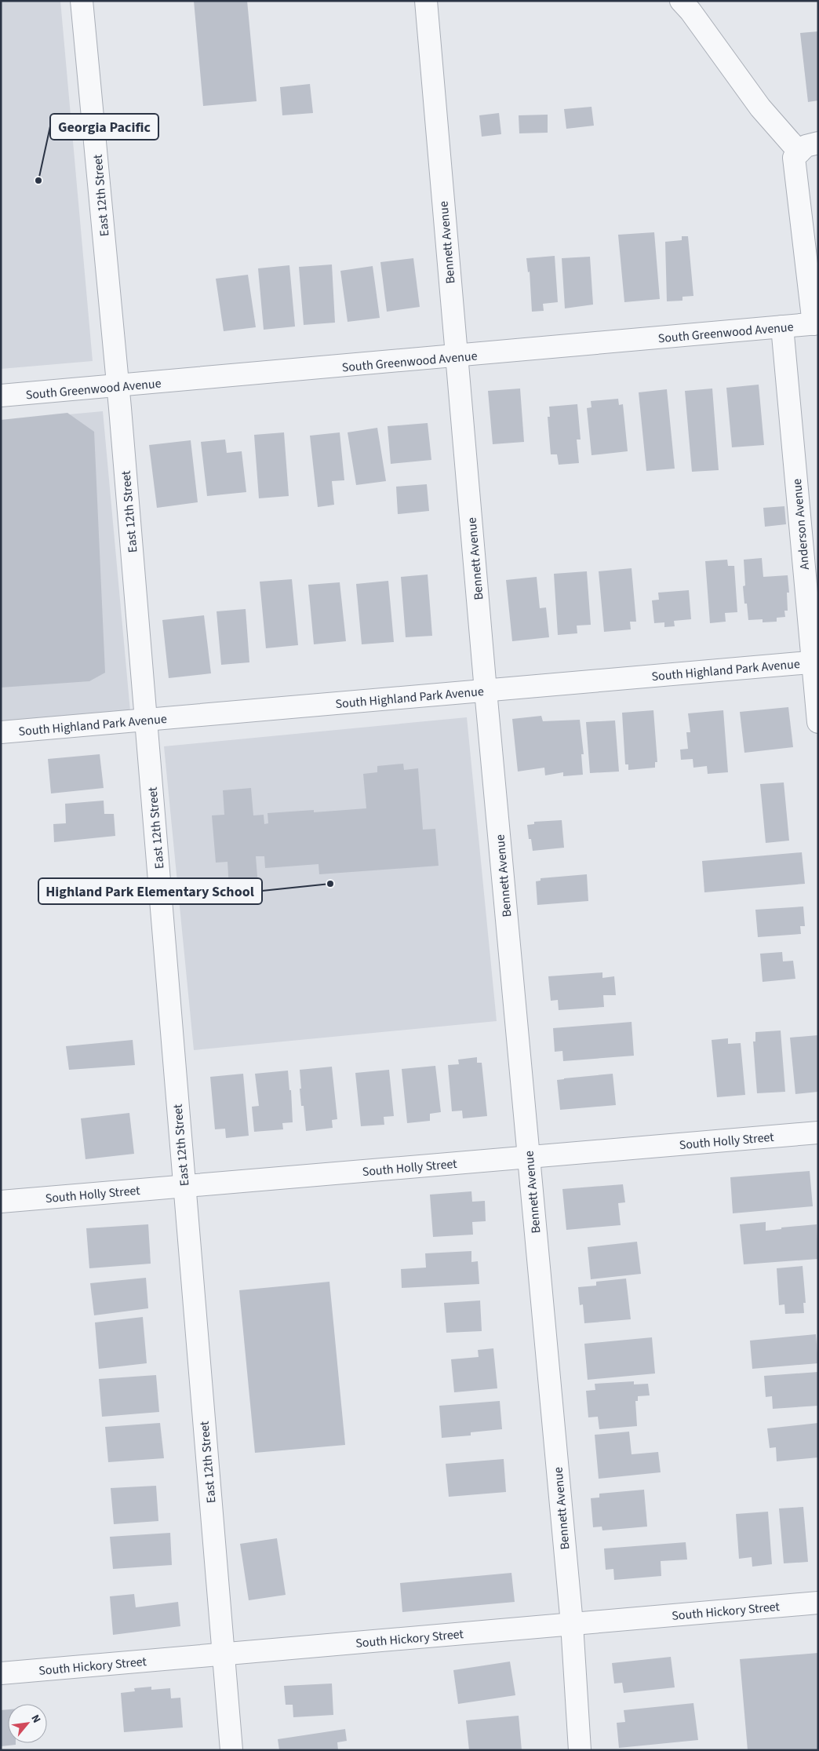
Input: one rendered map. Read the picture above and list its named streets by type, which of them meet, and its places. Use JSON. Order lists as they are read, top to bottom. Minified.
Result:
{"streets":{"street":["East 12th Street","Bennett Avenue","South Greenwood Avenue","Anderson Avenue","South Highland Park Avenue","South Holly Street","South Hickory Street"]},"crossings":[["East 12th Street","South Greenwood Avenue"],["East 12th Street","South Highland Park Avenue"],["East 12th Street","South Holly Street"],["East 12th Street","South Hickory Street"],["Bennett Avenue","South Greenwood Avenue"],["Bennett Avenue","South Highland Park Avenue"],["Bennett Avenue","South Holly Street"],["Bennett Avenue","South Hickory Street"],["South Greenwood Avenue","Anderson Avenue"],["Anderson Avenue","South Highland Park Avenue"]],"places":["Georgia Pacific","Highland Park Elementary School"],"north":"top right"}
